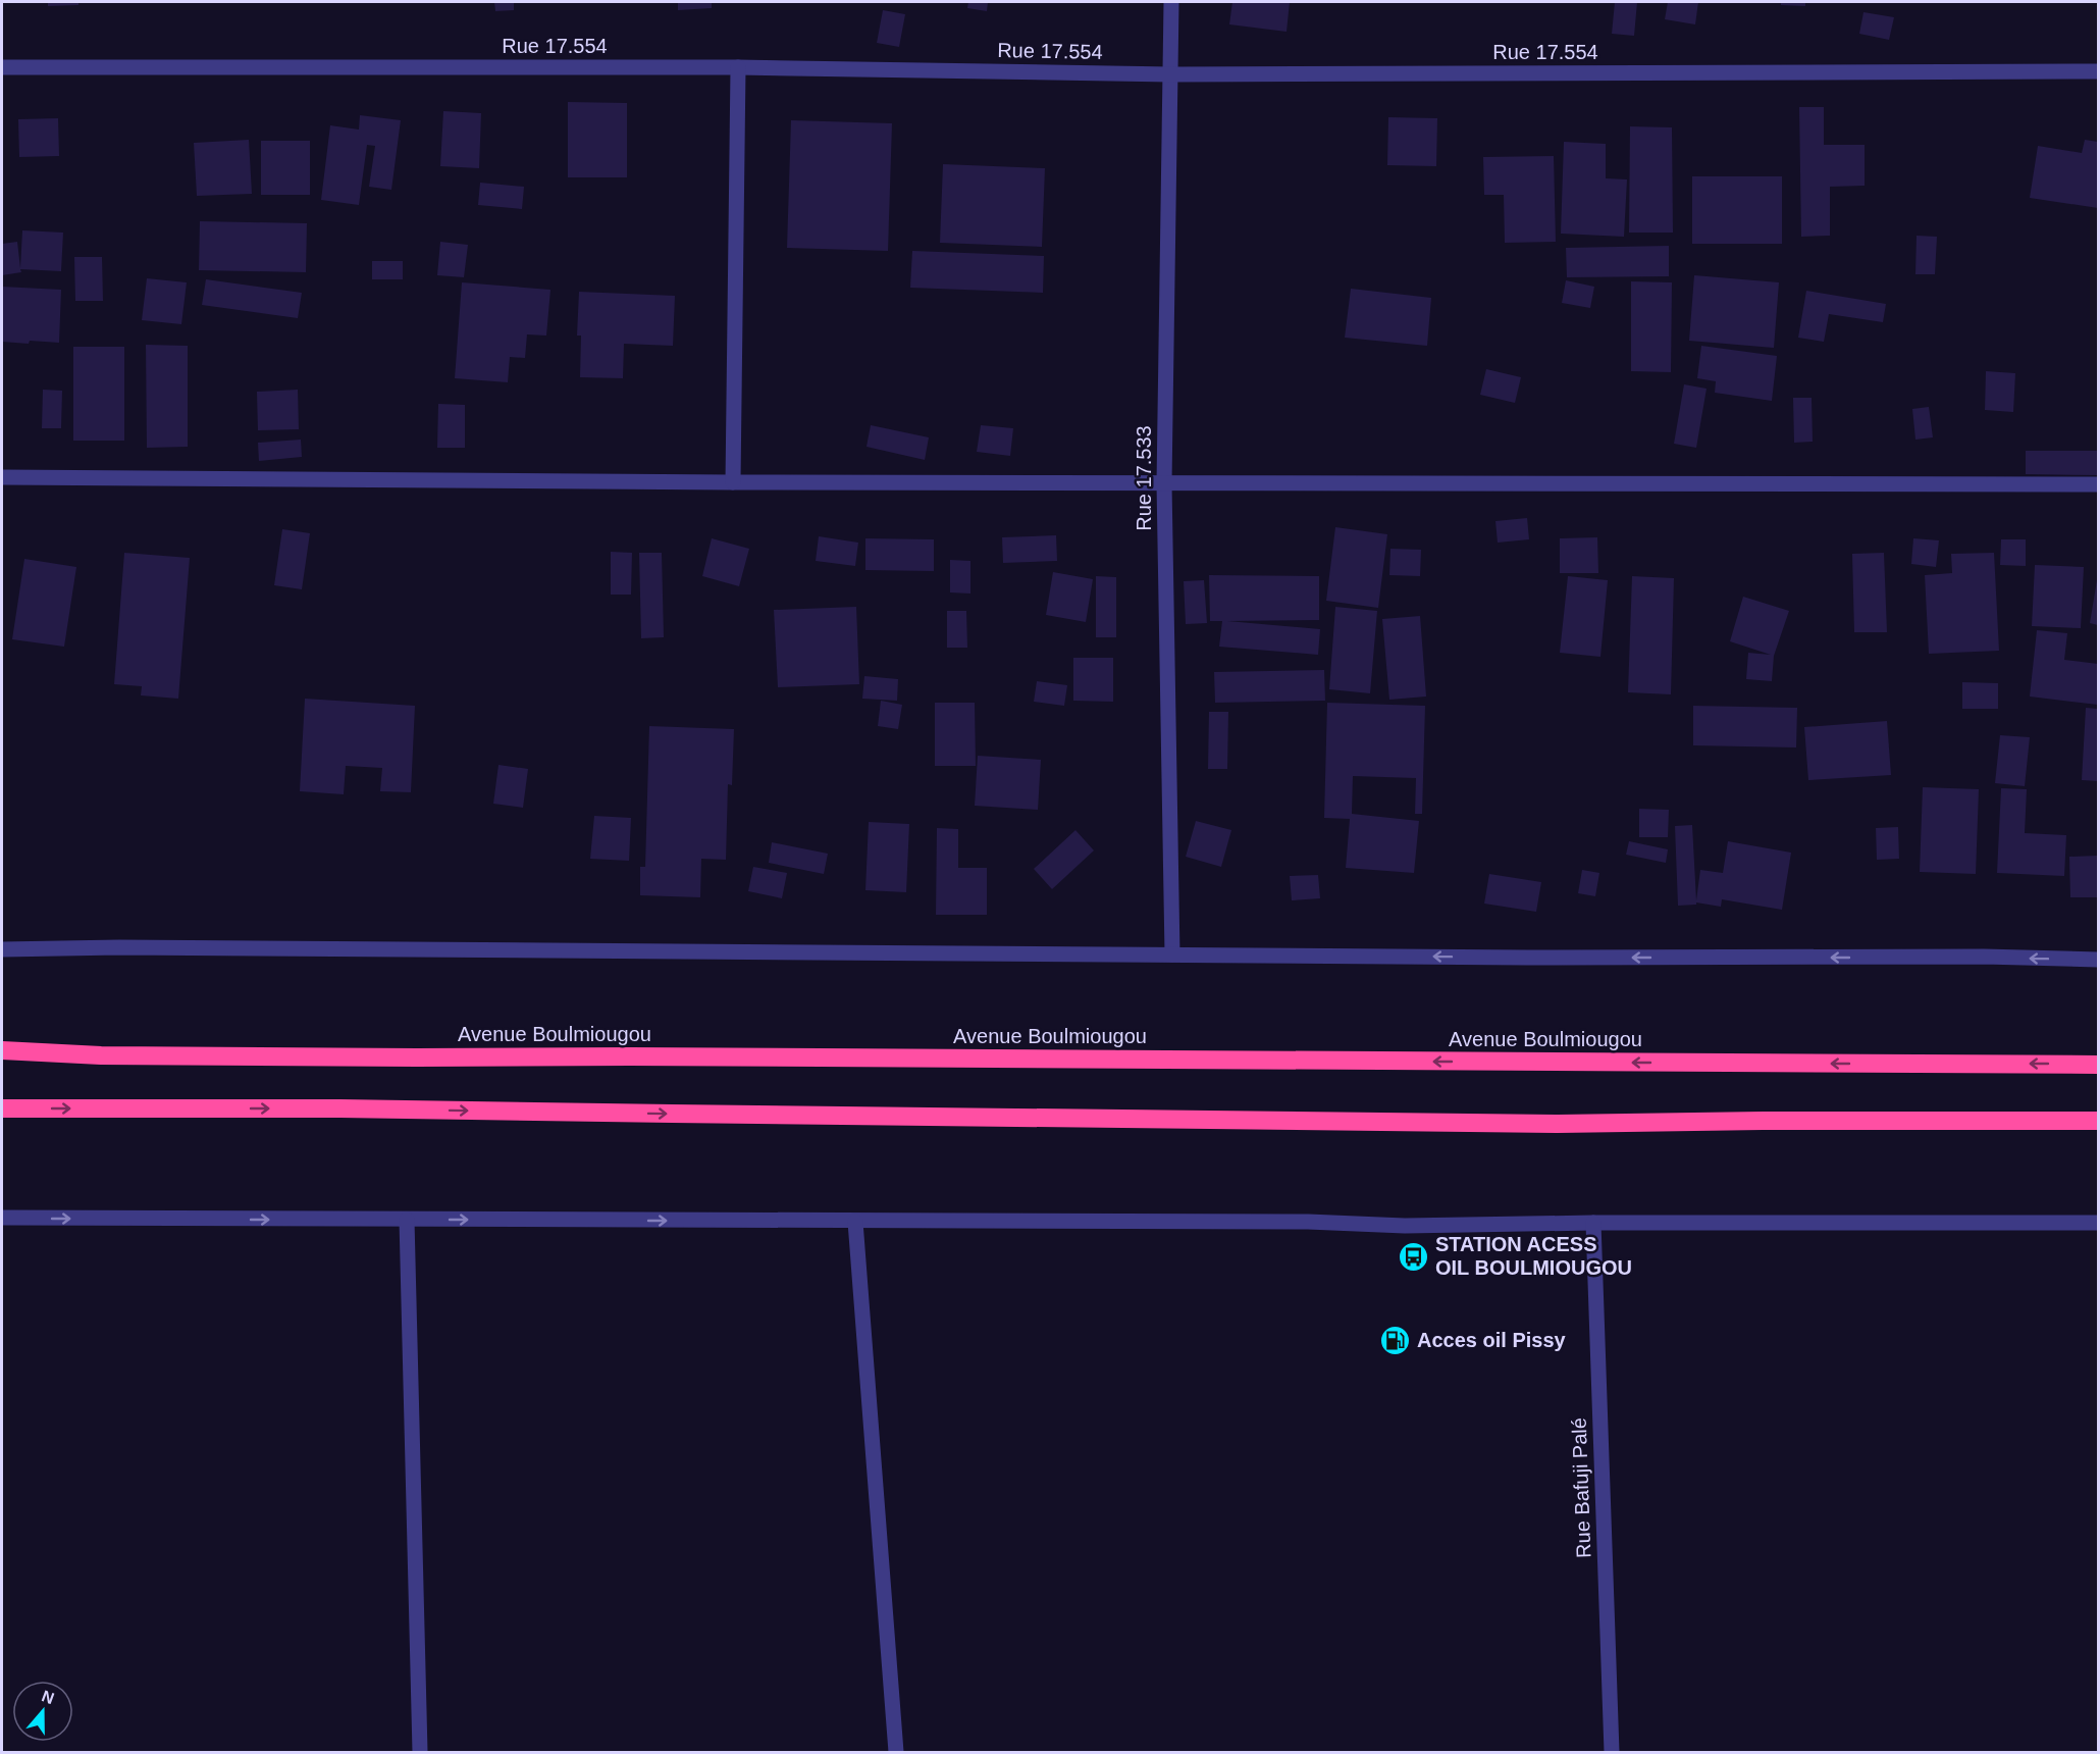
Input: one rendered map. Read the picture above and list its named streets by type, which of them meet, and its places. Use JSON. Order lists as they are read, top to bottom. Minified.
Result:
{"streets":{"highway":["Avenue Boulmiougou"],"street":["Rue 17.554","Rue 17.533","Rue Bafuji Palé"]},"crossings":[["Rue 17.554","Rue 17.533"]],"places":{"bus stop":["STATION ACESS OIL BOULMIOUGOU"],"fuel station":["Acces oil Pissy"]},"north":"top"}
